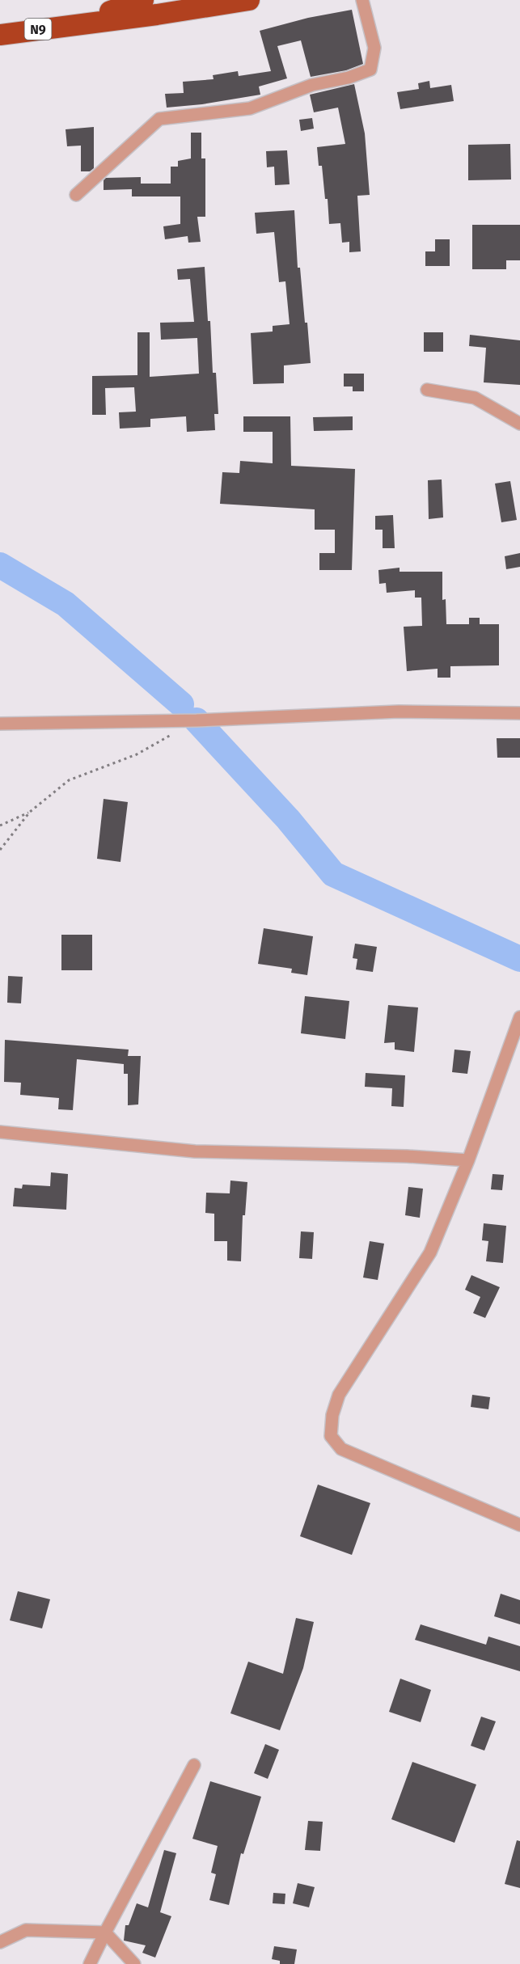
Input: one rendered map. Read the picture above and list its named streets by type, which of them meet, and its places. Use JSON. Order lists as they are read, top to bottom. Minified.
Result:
{"streets":{"highway":["N9"]}}
